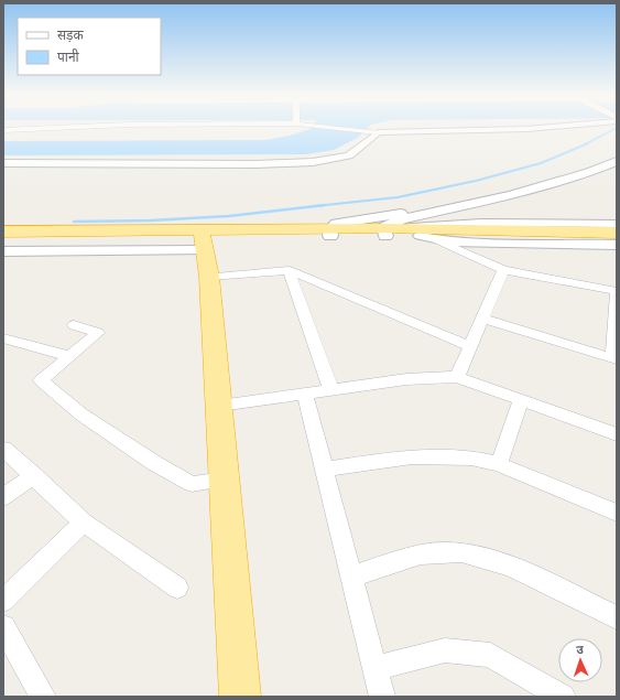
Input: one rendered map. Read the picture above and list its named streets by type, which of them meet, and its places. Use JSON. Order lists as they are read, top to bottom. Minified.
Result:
{"legend":["सड़क","पानी"],"north":"top"}
